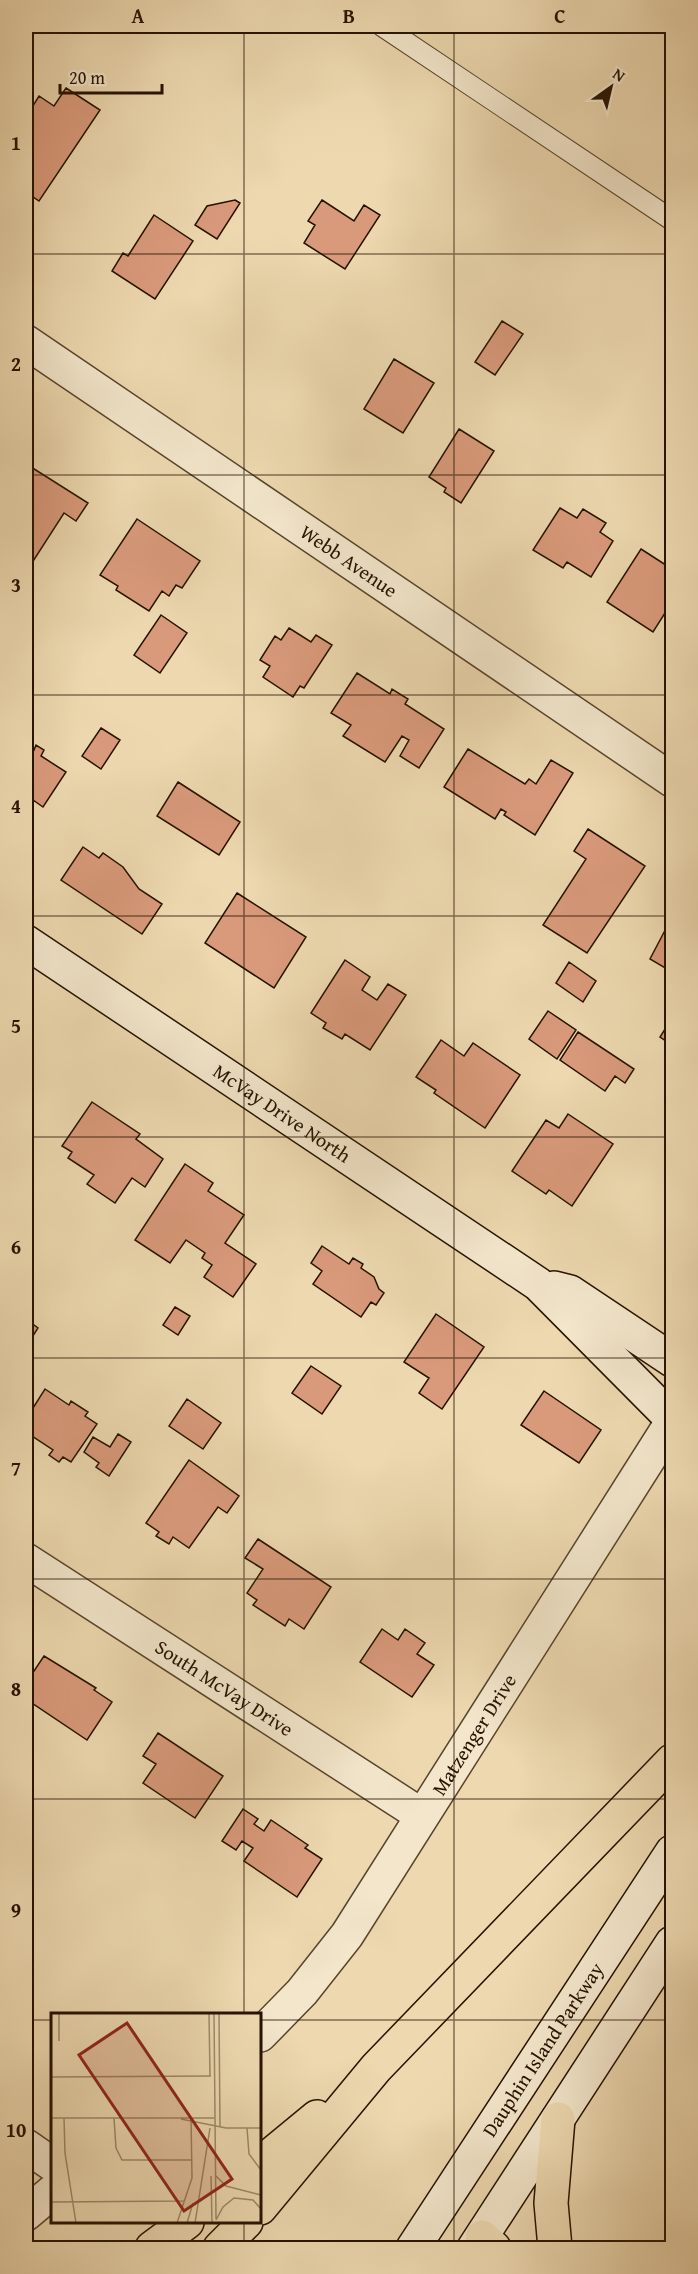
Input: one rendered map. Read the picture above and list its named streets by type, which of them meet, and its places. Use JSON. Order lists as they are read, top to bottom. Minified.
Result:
{"streets":{"street":["Webb Avenue","McVay Drive North","South McVay Drive","Matzenger Drive","Dauphin Island Parkway"]},"crossings":[["McVay Drive North","Matzenger Drive"],["South McVay Drive","Matzenger Drive"]],"scale_bar":"20 m","north":"top right","grid":{"columns":["A","B","C"],"rows":["1","2","3","4","5","6","7","8","9","10"]}}
